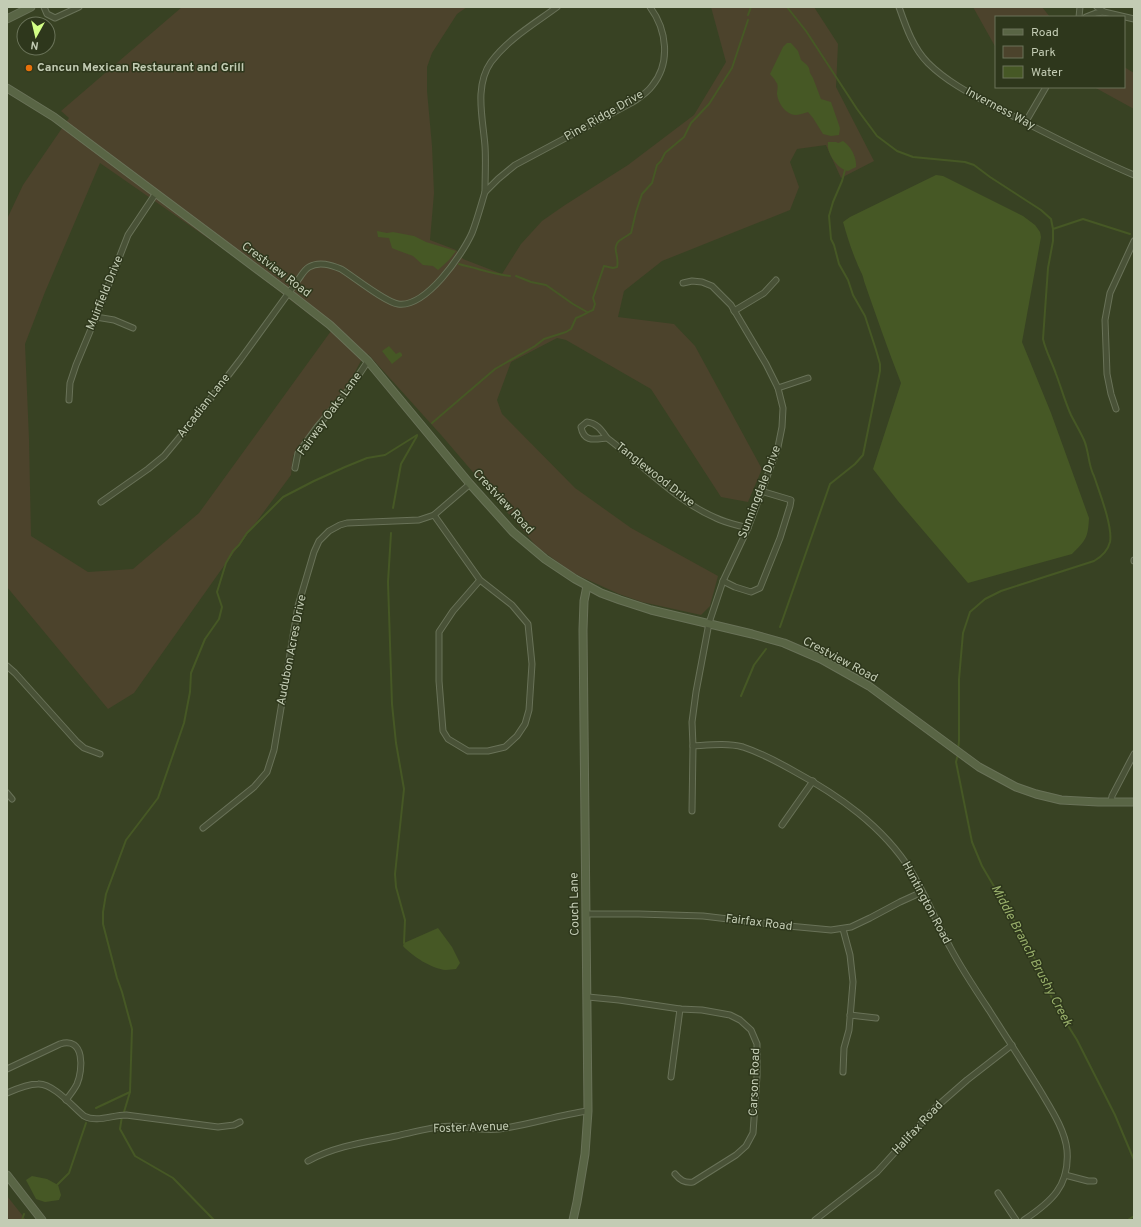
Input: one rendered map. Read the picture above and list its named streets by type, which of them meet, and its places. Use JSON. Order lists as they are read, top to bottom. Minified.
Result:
{"streets":{"street":["Inverness Way","Pine Ridge Drive","Crestview Road","Muirfield Drive","Arcadian Lane","Fairway Oaks Lane","Tanglewood Drive","Sunningdale Drive","Audubon Acres Drive","Huntington Road","Couch Lane","Fairfax Road","Carson Road","Foster Avenue","Halifax Road"]},"crossings":[["Pine Ridge Drive","Crestview Road"],["Pine Ridge Drive","Arcadian Lane"],["Crestview Road","Muirfield Drive"],["Crestview Road","Arcadian Lane"],["Crestview Road","Fairway Oaks Lane"],["Crestview Road","Sunningdale Drive"],["Crestview Road","Audubon Acres Drive"],["Crestview Road","Couch Lane"],["Tanglewood Drive","Sunningdale Drive"],["Huntington Road","Fairfax Road"],["Huntington Road","Halifax Road"],["Couch Lane","Fairfax Road"],["Couch Lane","Carson Road"],["Couch Lane","Foster Avenue"]],"water":["Middle Branch Brushy Creek"],"places":["Cancun Mexican Restaurant and Grill"],"legend":["Road","Park","Water"],"north":"bottom"}
